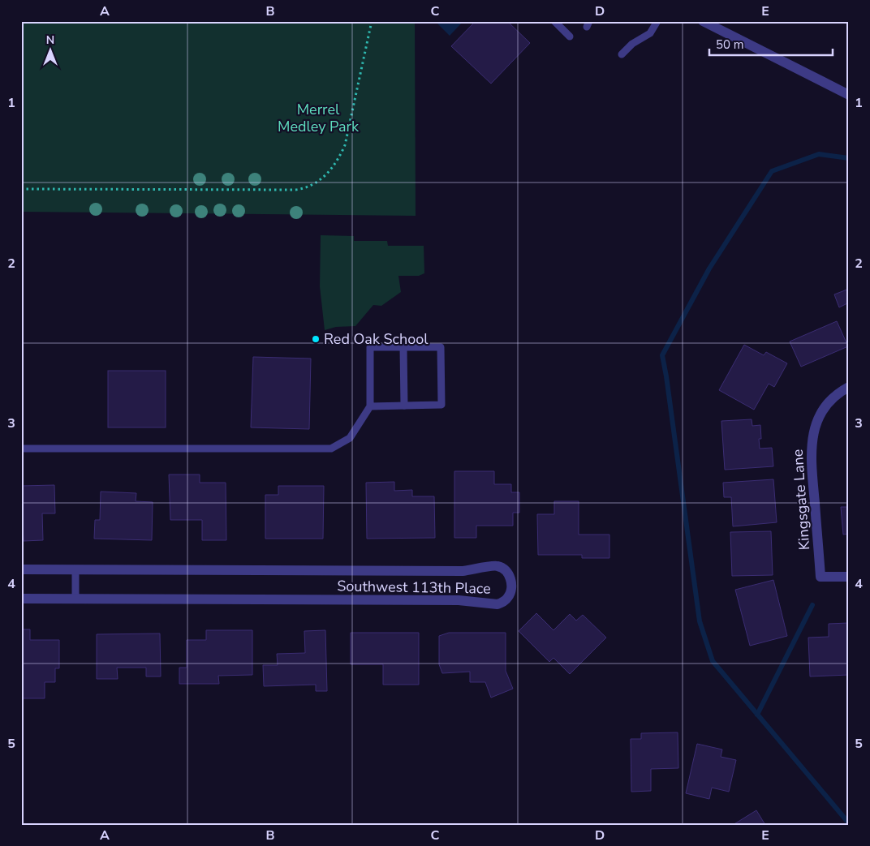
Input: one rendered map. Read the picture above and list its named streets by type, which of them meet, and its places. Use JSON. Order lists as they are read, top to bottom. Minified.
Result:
{"streets":{"street":["Kingsgate Lane","Southwest 113th Place"]},"parks":["Merrel Medley Park"],"places":["Red Oak School"],"scale_bar":"50 m","north":"top","grid":{"columns":["A","B","C","D","E"],"rows":["1","2","3","4","5"]}}
